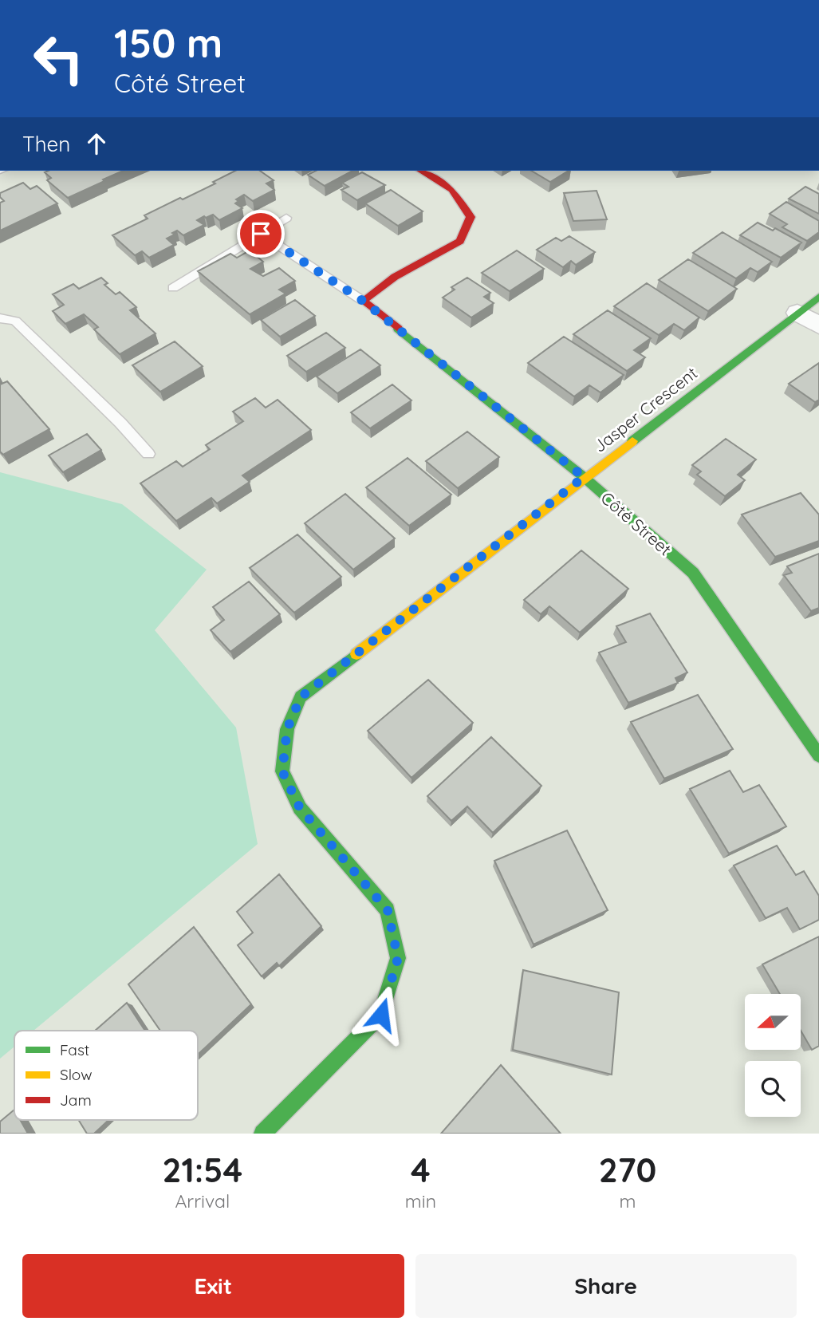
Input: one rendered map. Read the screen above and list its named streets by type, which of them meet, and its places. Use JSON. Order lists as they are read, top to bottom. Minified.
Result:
{"streets":{"street":["Jasper Crescent","Côté Street"]},"crossings":[["Jasper Crescent","Côté Street"]],"legend":["Fast","Slow","Jam"],"north":"left","page":{"turn":["150 m","Côté Street"],"then":"Then","eta":["21:54","Arrival","4","min","270","m"],"buttons":["Exit","Share"]}}
